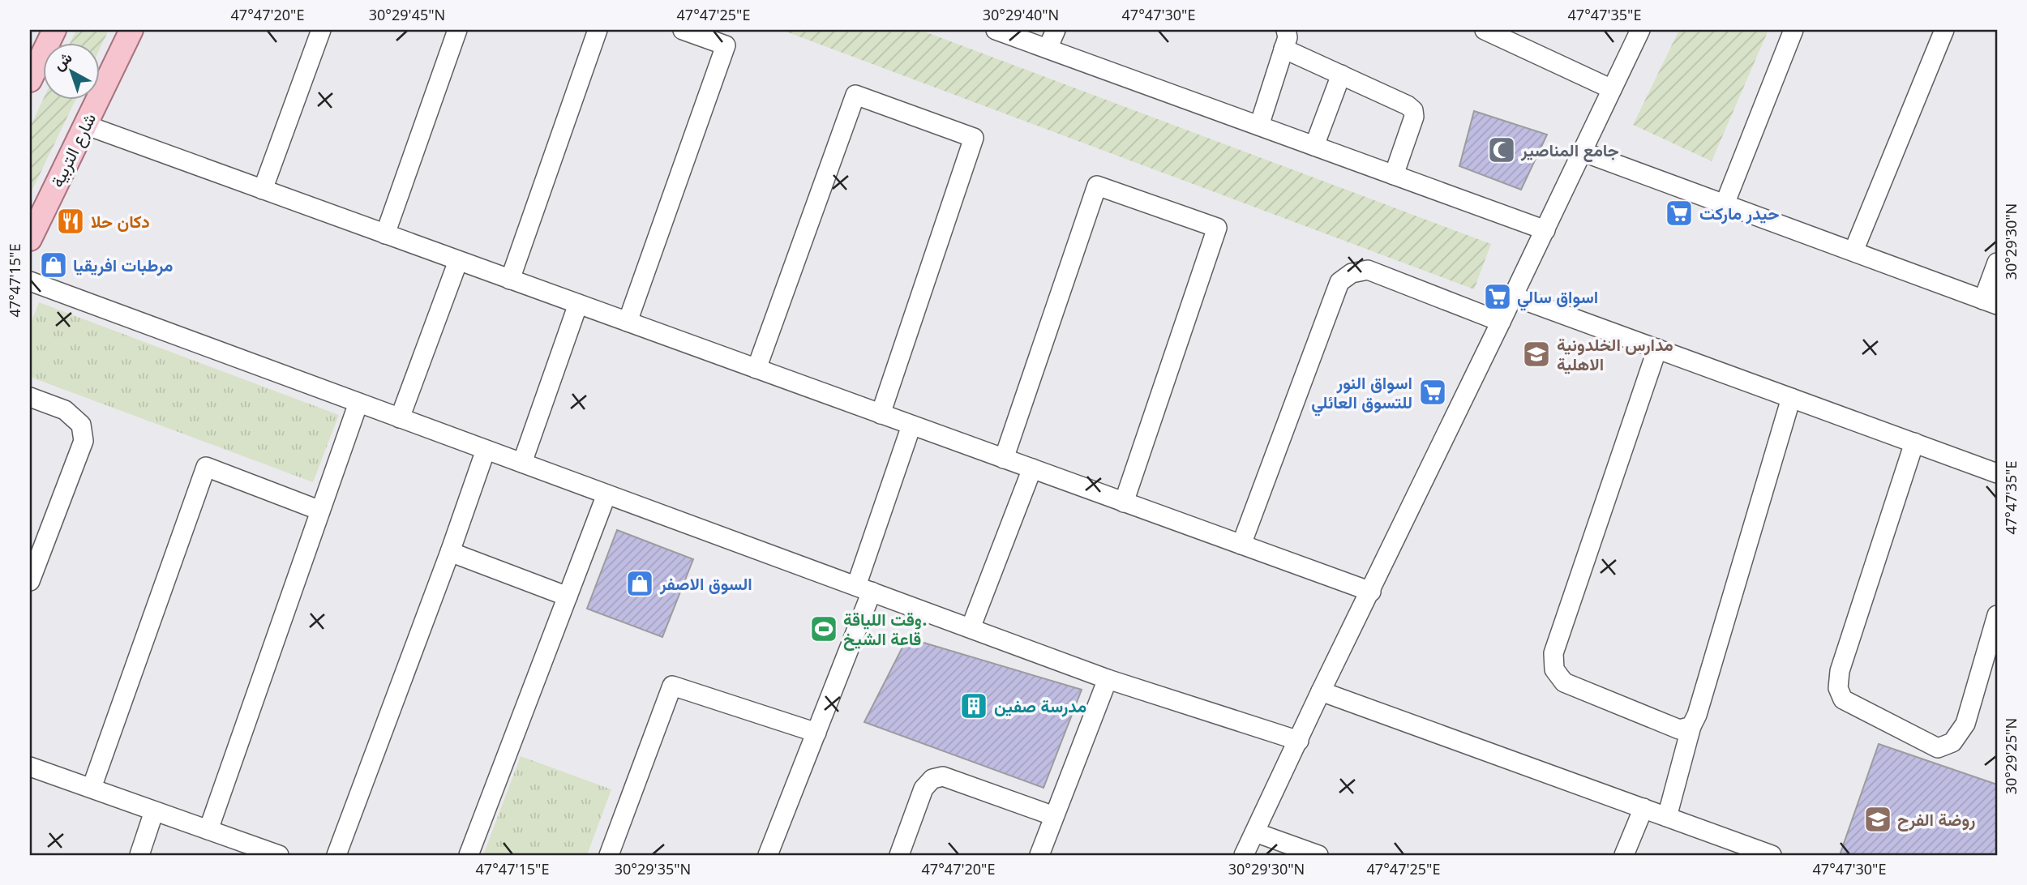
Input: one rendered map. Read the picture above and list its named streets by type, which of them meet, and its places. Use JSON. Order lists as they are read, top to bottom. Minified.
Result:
{"streets":{"main road":["شارع التربية"]},"places":{"mosque":["جامع المناصير"],"supermarket":["حيدر ماركت","اسواق سالي","اسواق النور للتسوق العائلي"],"restaurant":["دكان حلا"],"shop":["مرطبات افريقيا","السوق الاصفر"],"school or university":["مدارس الخلدونية الاهلية","روضة الفرح"],"sports":["وقت اللياقة. قاعة الشيخ"],"building":["مدرسة صفين"]},"north":"top left","coordinates":["47°47'20\"E","30°29'45\"N","47°47'25\"E","30°29'40\"N","47°47'30\"E","47°47'35\"E","30°29'30\"N","47°47'15\"E","30°29'25\"N","30°29'35\"N"]}
